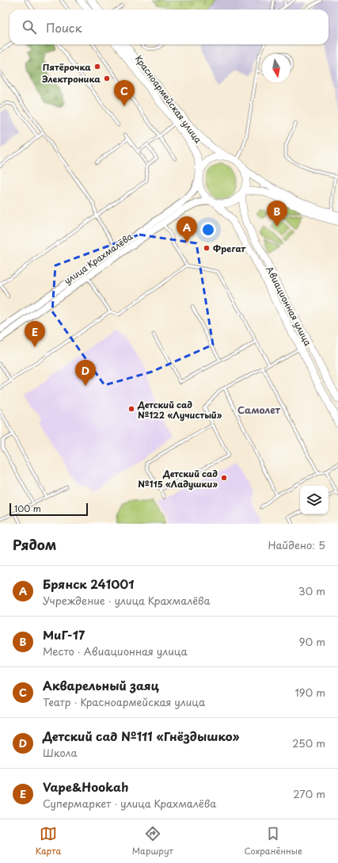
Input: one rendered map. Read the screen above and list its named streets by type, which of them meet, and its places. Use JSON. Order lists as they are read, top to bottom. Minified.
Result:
{"streets":{"main road":["Красноармейская улица","улица Крахмалёва","Авиационная улица"]},"crossings":[["Красноармейская улица","улица Крахмалёва"],["Красноармейская улица","Авиационная улица"],["улица Крахмалёва","Авиационная улица"]],"districts":["Самолет"],"places":["Пятёрочка","Электроника","Фрегат","Детский сад №122 «Лучистый»","Детский сад №115 «Ладушки»"],"scale_bar":"100 m","north":"bottom","page":{"search":"Поиск","pins":["C","B","A","E","D"],"scale":"100 m","heading":["Рядом","Найдено: 5"],"list":[{"mark":"A","name":"Брянск 241001","note":"Учреждение · улица Крахмалёва","value":"30 m"},{"mark":"B","name":"МиГ-17","note":"Место · Авиационная улица","value":"90 m"},{"mark":"C","name":"Акварельный заяц","note":"Театр · Красноармейская улица","value":"190 m"},{"mark":"D","name":"Детский сад №111 «Гнёздышко»","note":"Школа","value":"250 m"},{"mark":"E","name":"Vape&Hookah","note":"Супермаркет · улица Крахмалёва","value":"270 m"}],"nav":["Карта","Маршрут","Сохранённые"]}}
